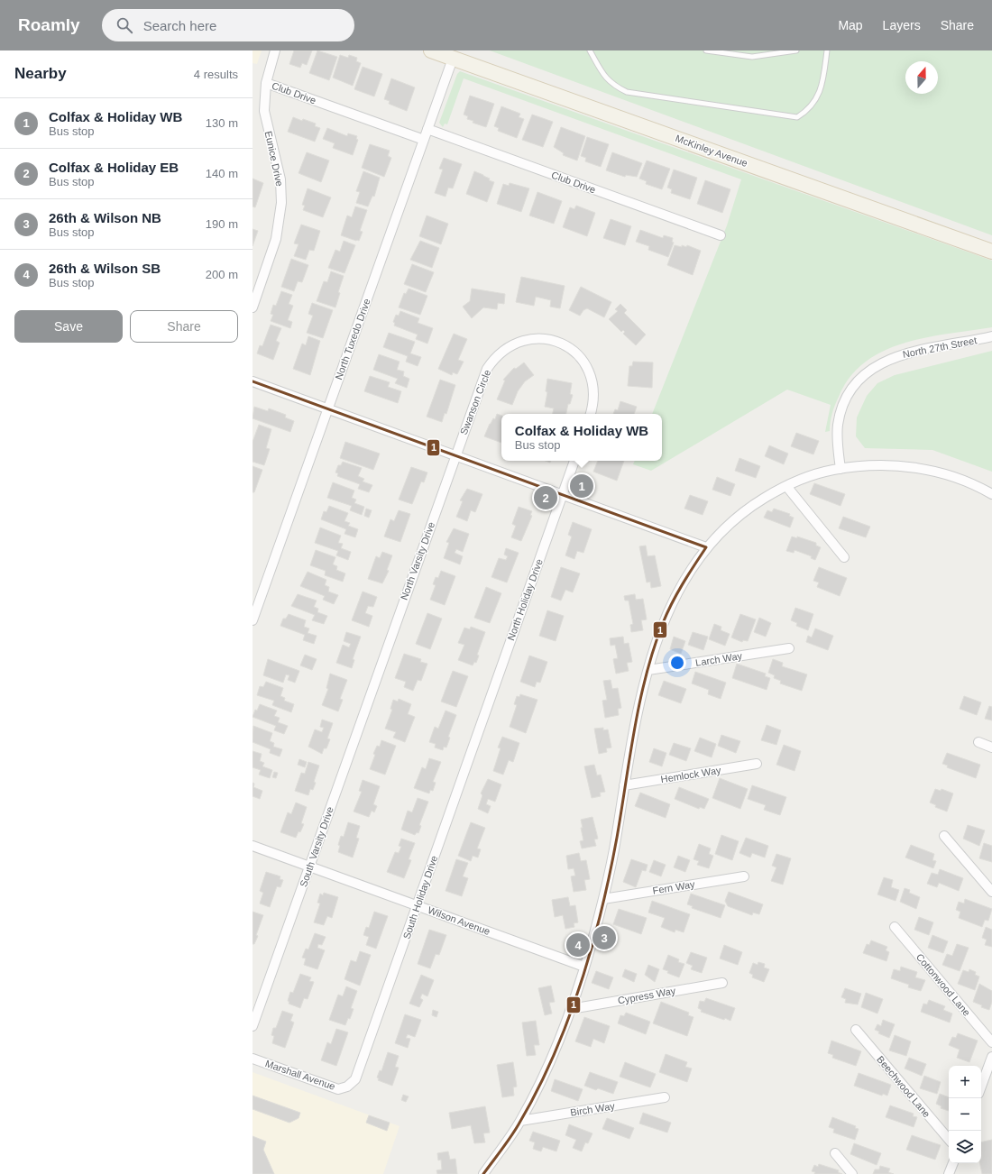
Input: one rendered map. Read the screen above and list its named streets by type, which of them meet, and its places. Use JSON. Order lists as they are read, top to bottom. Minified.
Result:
{"streets":{"main road":["McKinley Avenue"],"street":["Club Drive","Eunice Drive","North Tuxedo Drive","North 27th Street","Swanson Circle","North Varsity Drive","North Holiday Drive","Larch Way","Hemlock Way","South Varsity Drive","Fern Way","South Holiday Drive","Wilson Avenue","Cottonwood Lane","Cypress Way","Marshall Avenue","Beechwood Lane","Birch Way"]},"crossings":[["Club Drive","Eunice Drive"],["Club Drive","North Tuxedo Drive"],["McKinley Avenue","North Tuxedo Drive"],["Swanson Circle","North Varsity Drive"],["North Varsity Drive","South Varsity Drive"],["North Holiday Drive","South Holiday Drive"],["South Varsity Drive","Wilson Avenue"],["South Holiday Drive","Wilson Avenue"],["South Holiday Drive","Marshall Avenue"]],"lines":["transit line 1"],"north":"top","page":{"header":"Roamly","search":"Search here","nav":["Map","Layers","Share"],"heading":["Nearby","4 results"],"list":[{"mark":"1","name":"Colfax & Holiday WB","note":"Bus stop","value":"130 m"},{"mark":"2","name":"Colfax & Holiday EB","note":"Bus stop","value":"140 m"},{"mark":"3","name":"26th & Wilson NB","note":"Bus stop","value":"190 m"},{"mark":"4","name":"26th & Wilson SB","note":"Bus stop","value":"200 m"}],"buttons":["Save","Share"],"popup":["Colfax & Holiday WB","Bus stop"],"pins":["1","2","3","4"],"map_buttons":["+","−"]}}
